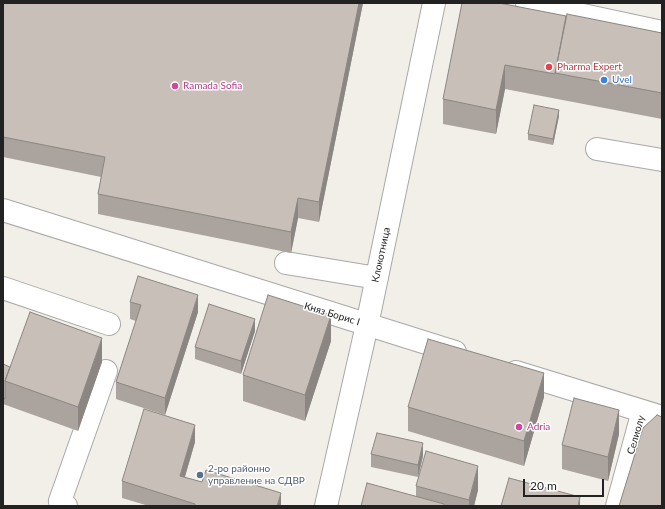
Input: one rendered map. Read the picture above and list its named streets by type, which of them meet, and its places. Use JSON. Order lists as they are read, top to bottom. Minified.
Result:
{"streets":{"street":["Клокотница","Княз Борис I","Селиолу"]},"crossings":[["Клокотница","Княз Борис I"]],"places":["Pharma Expert","Uvel","Ramada Sofia","Adria","2-ро районно управление на СДВР"],"scale_bar":"20 m"}
